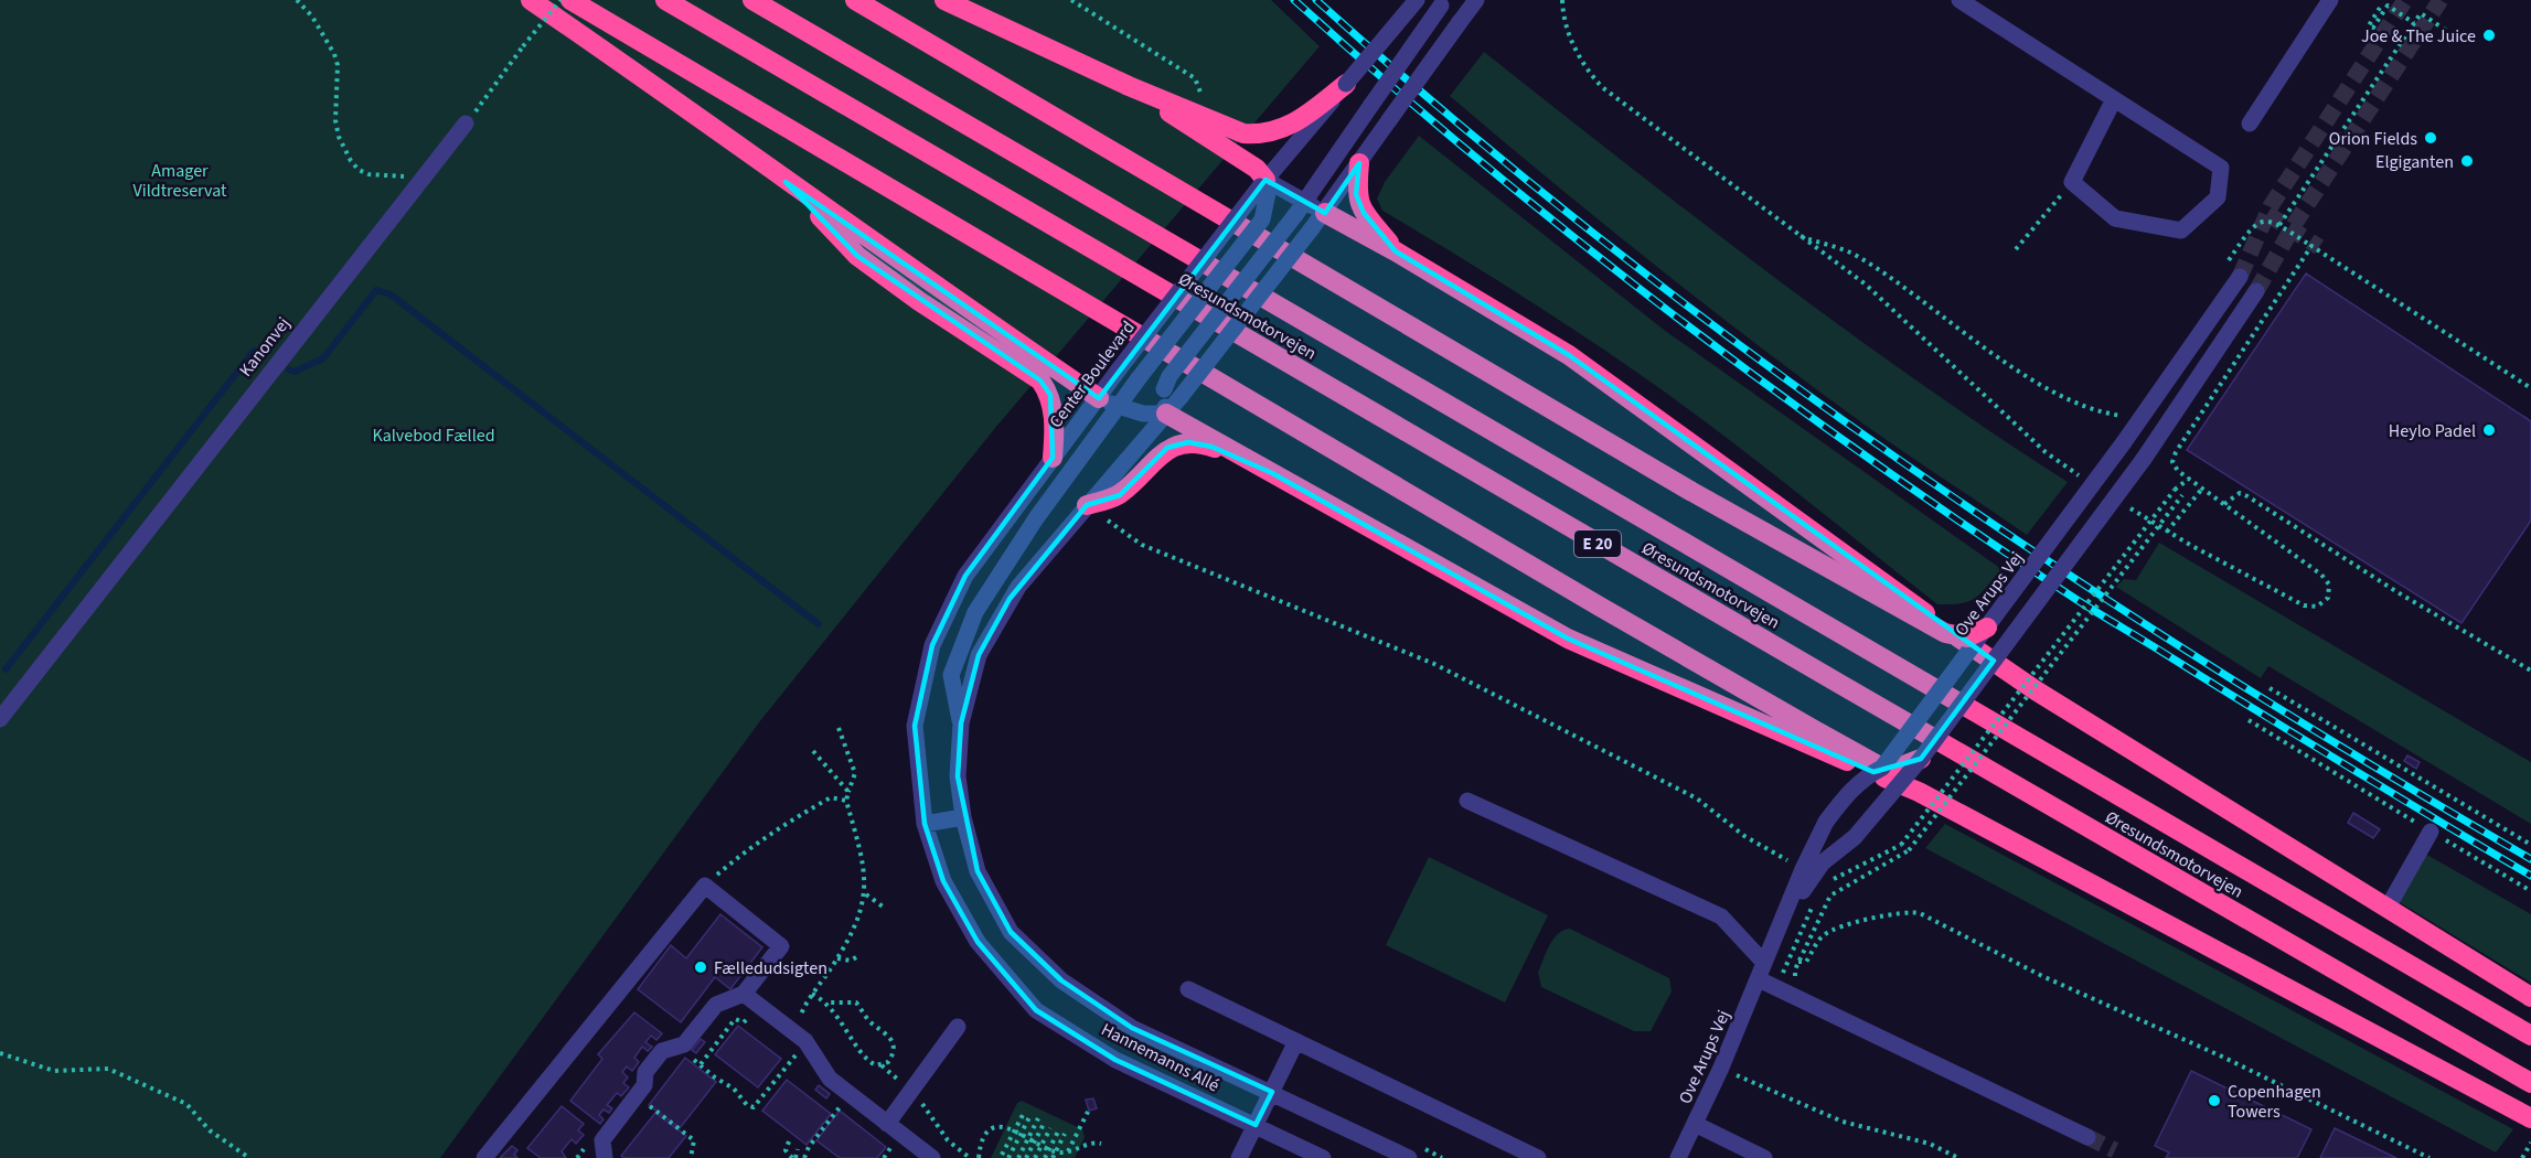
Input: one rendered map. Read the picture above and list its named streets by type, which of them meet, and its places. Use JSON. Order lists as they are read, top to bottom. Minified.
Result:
{"streets":{"highway":["Øresundsmotorvejen","E 20"],"street":["Kanonvej","Center Boulevard","Ove Arups Vej","Hannemanns Allé"]},"crossings":[["Center Boulevard","Hannemanns Allé"]],"parks":["Amager Vildtreservat","Kalvebod Fælled"],"places":["Joe & The Juice","Orion Fields","Elgiganten","Heylo Padel","Fælledudsigten","Copenhagen Towers"]}
